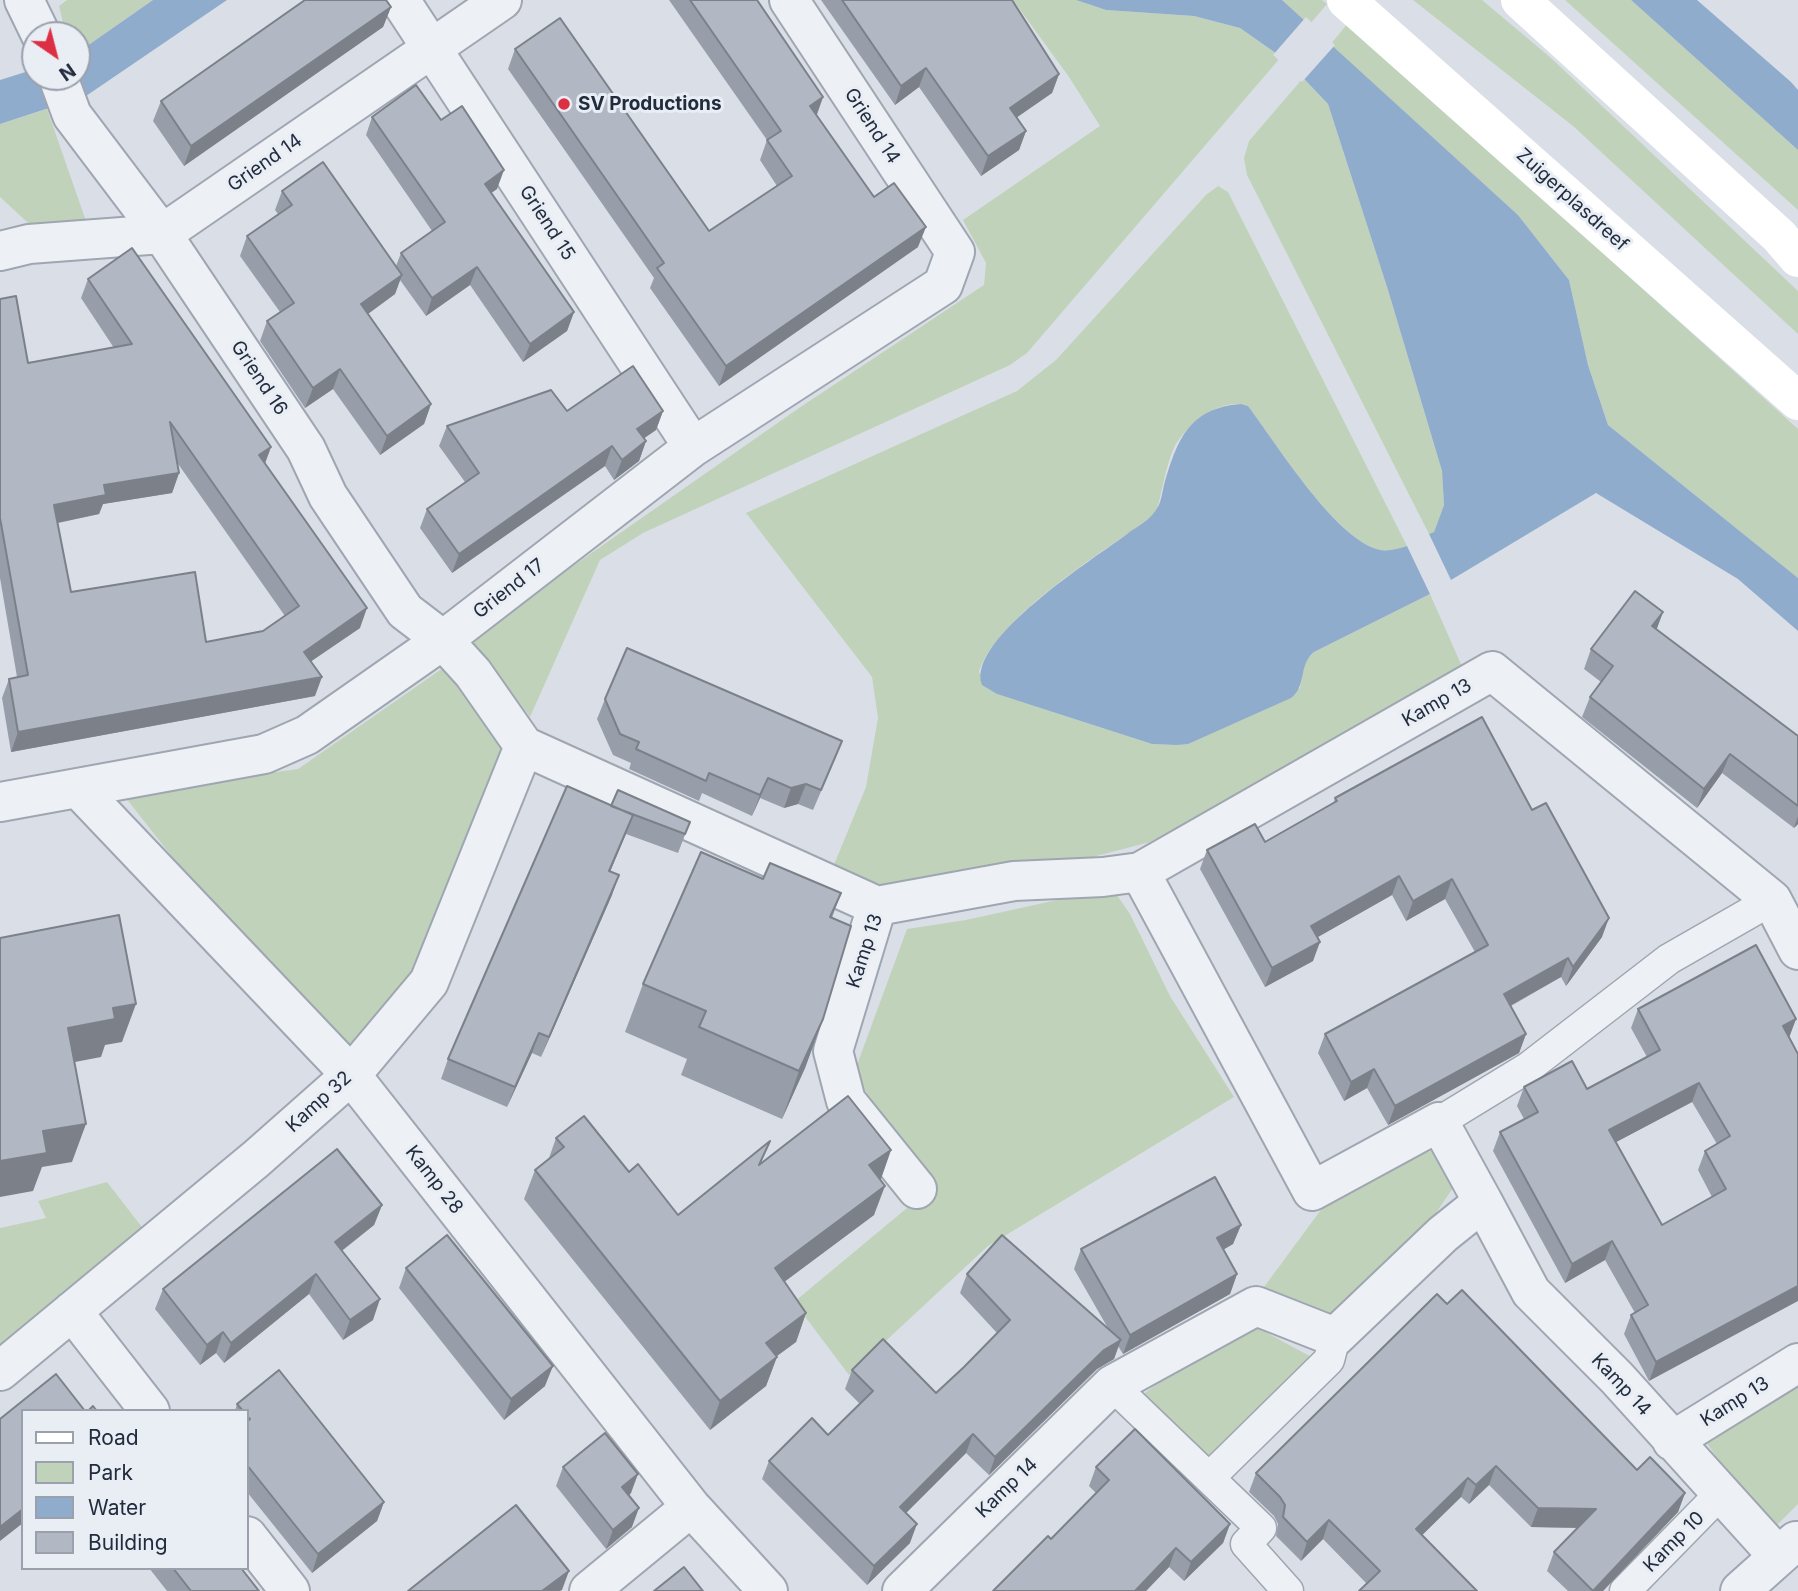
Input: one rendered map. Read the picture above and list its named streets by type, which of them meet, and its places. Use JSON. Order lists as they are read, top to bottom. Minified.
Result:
{"streets":{"main road":["Zuigerplasdreef"],"street":["Griend 14","Griend 15","Griend 16","Griend 17","Kamp 13","Kamp 32","Kamp 28","Kamp 14","Kamp 10"]},"crossings":[["Griend 14","Griend 15"],["Griend 14","Griend 16"],["Griend 14","Griend 17"],["Griend 15","Griend 17"],["Griend 16","Griend 17"],["Griend 17","Kamp 28"],["Kamp 13","Kamp 14"],["Kamp 32","Kamp 28"],["Kamp 14","Kamp 10"]],"places":["SV Productions"],"legend":["Road","Park","Water","Building"],"north":"bottom right"}
